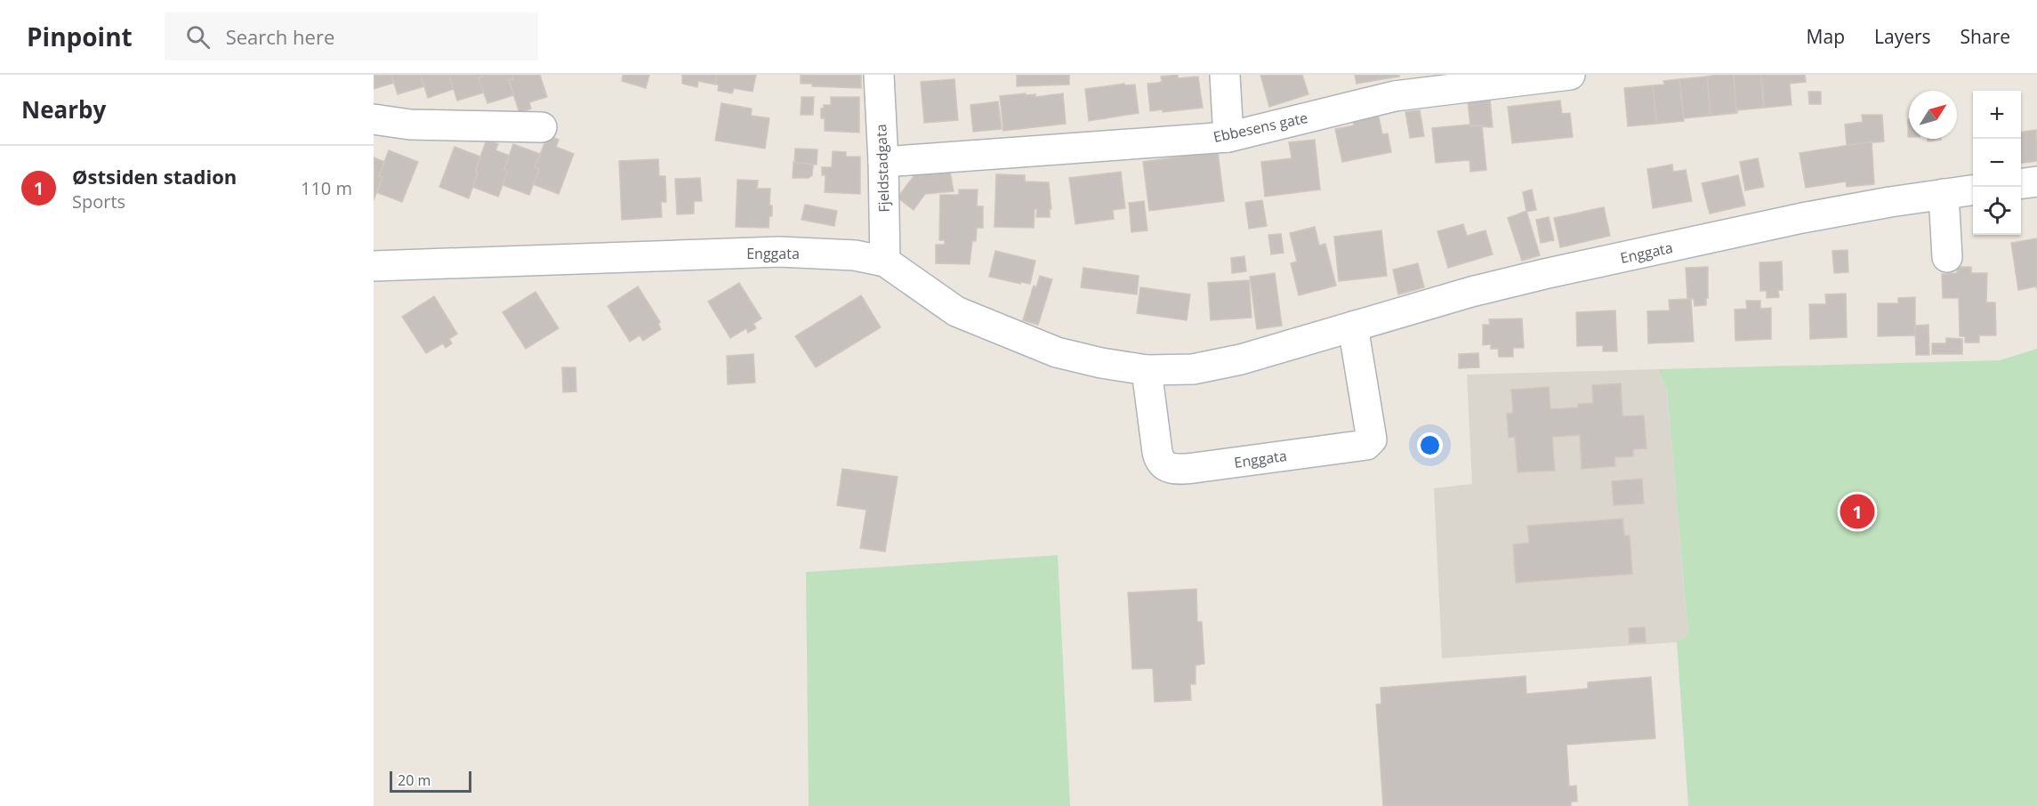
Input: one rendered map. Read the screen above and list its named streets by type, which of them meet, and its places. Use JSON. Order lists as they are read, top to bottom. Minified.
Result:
{"streets":{"street":["Ebbesens gate","Fjeldstadgata","Enggata"]},"crossings":[["Ebbesens gate","Fjeldstadgata"],["Fjeldstadgata","Enggata"]],"scale_bar":"20 m","north":"top right","page":{"header":"Pinpoint","search":"Search here","nav":["Map","Layers","Share"],"heading":"Nearby","map_buttons":["+","−"],"list":[{"mark":"1","name":"Østsiden stadion","note":"Sports","value":"110 m"}],"pins":"1","scale":"20 m"}}
